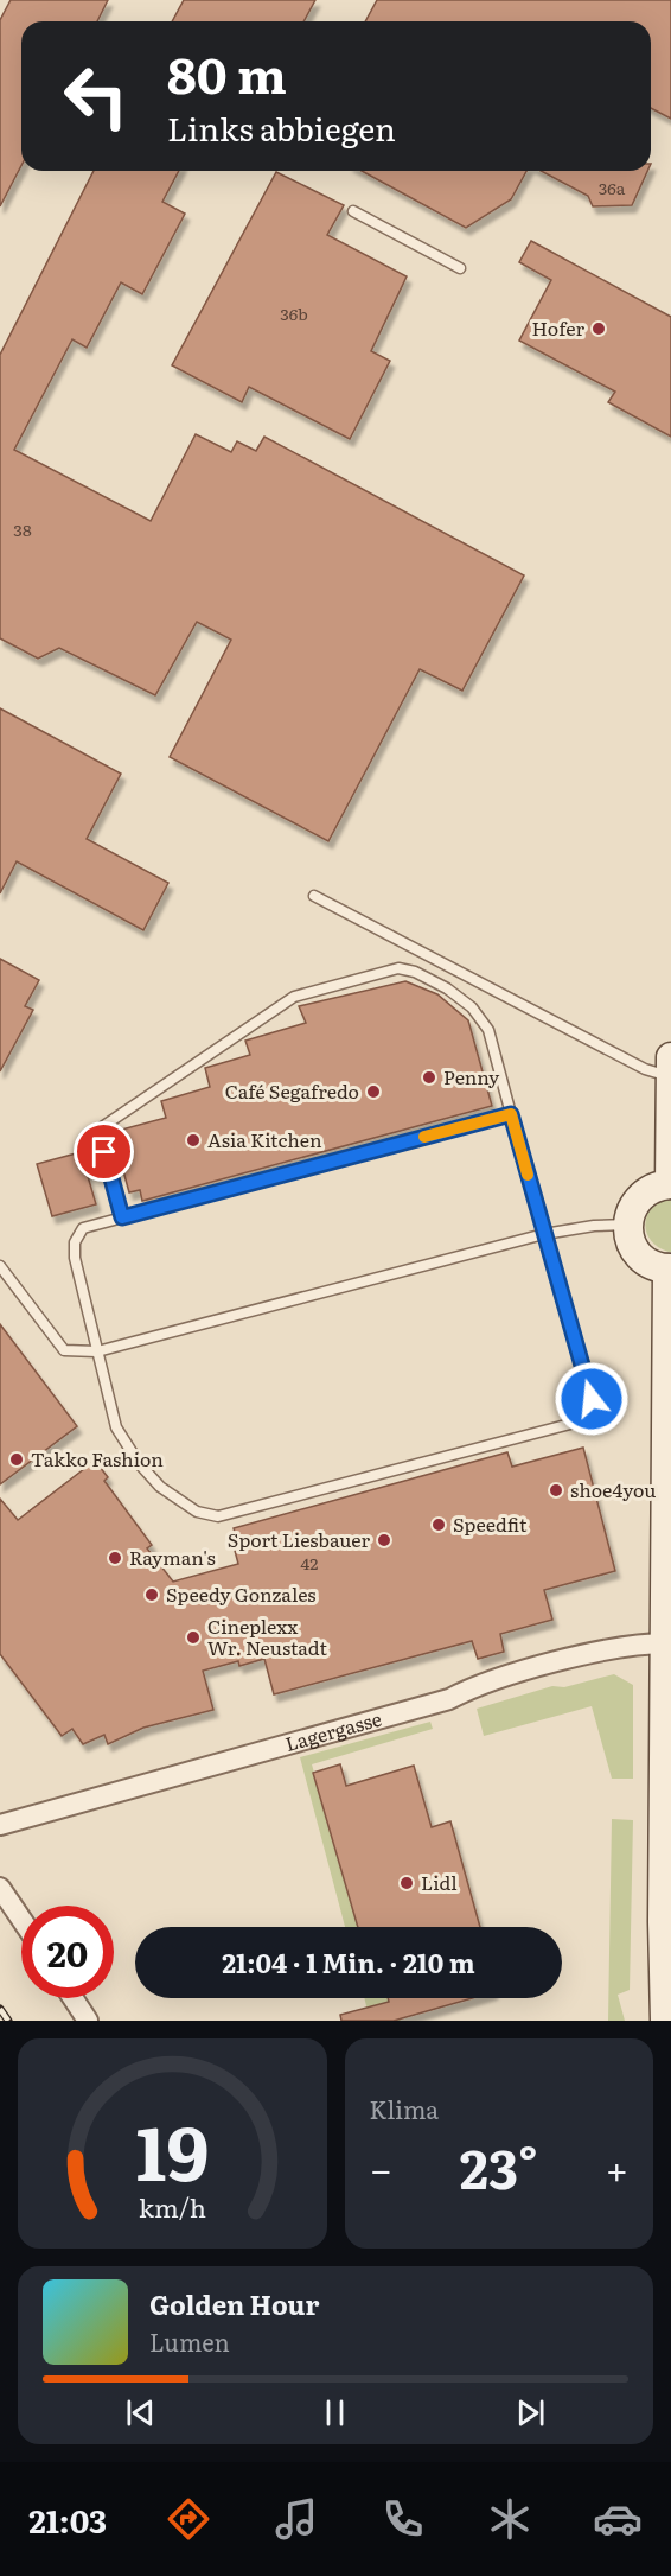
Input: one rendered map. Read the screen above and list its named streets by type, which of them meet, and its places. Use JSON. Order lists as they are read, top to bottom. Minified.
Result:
{"streets":{"street":["Lagergasse"]},"places":["Hofer","Penny","Café Segafredo","Asia Kitchen","Takko Fashion","shoe4you","Speedfit","Sport Liesbauer","Rayman's","Speedy Gonzales","Cineplexx Wr. Neustadt","Lidl"],"house_numbers":["36a","36b","38","42"],"page":{"turn":["80 m","Links abbiegen"],"limit":"20","trip":"21:04 · 1 Min. · 210 m","tile":"Klima","heat":["−","23°","+"],"song":["Golden Hour","Lumen"],"tabs":"21:03","gauge":["19","km/h"]}}
